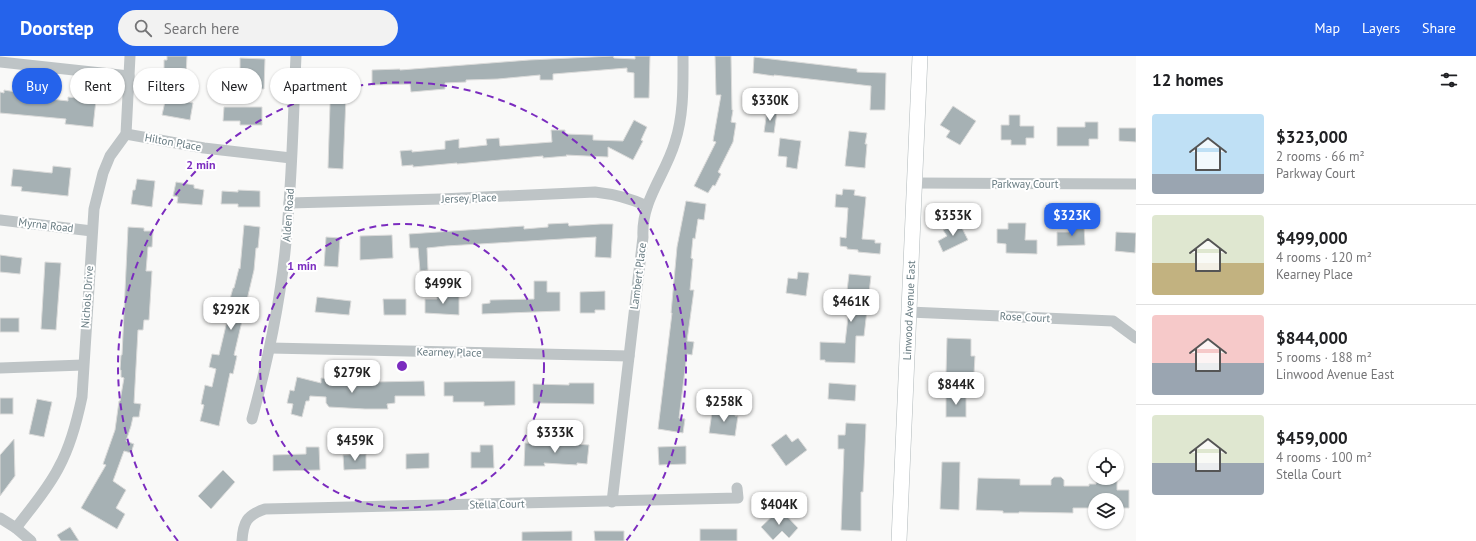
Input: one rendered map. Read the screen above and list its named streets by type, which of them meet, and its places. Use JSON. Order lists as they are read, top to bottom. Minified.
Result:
{"streets":{"main road":["Linwood Avenue East"],"street":["Hilton Place","Parkway Court","Jersey Place","Alden Road","Myrna Road","Lambert Place","Nichols Drive","Rose Court","Kearney Place","Stella Court"]},"crossings":[["Hilton Place","Alden Road"],["Hilton Place","Nichols Drive"],["Parkway Court","Linwood Avenue East"],["Jersey Place","Alden Road"],["Jersey Place","Lambert Place"],["Alden Road","Kearney Place"],["Myrna Road","Nichols Drive"],["Lambert Place","Kearney Place"],["Lambert Place","Stella Court"],["Linwood Avenue East","Rose Court"]],"page":{"header":"Doorstep","search":"Search here","nav":["Map","Layers","Share"],"heading":"12 homes","chip":["Buy","Rent","Filters","New","Apartment"],"price":["$330K","$353K","$323K","$499K","$461K","$292K","$279K","$844K","$258K","$333K","$459K","$404K"],"list":[{"name":"$323,000","note":"2 rooms · 66 m² · Parkway Court"},{"name":"$499,000","note":"4 rooms · 120 m² · Kearney Place"},{"name":"$844,000","note":"5 rooms · 188 m² · Linwood Avenue East"},{"name":"$459,000","note":"4 rooms · 100 m² · Stella Court"}]},"rings":["2 min","1 min"]}
